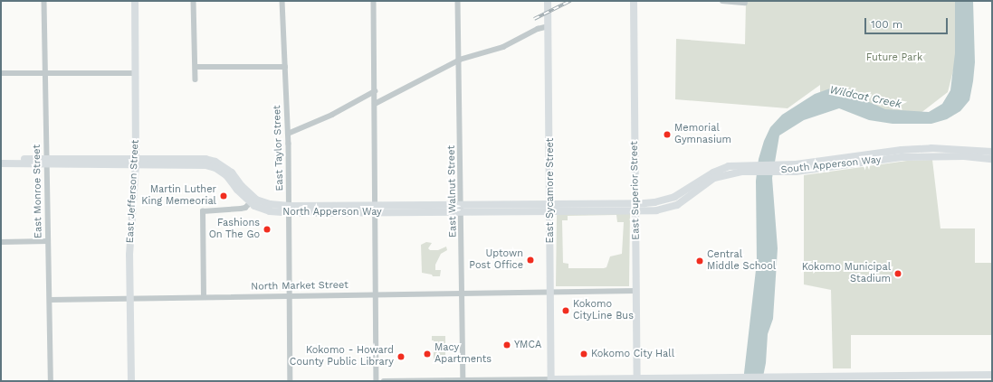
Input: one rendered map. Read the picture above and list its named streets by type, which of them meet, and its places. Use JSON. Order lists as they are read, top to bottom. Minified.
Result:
{"streets":{"main road":["South Apperson Way","East Sycamore Street","East Superior Street","East Jefferson Street","North Apperson Way"],"street":["East Taylor Street","East Monroe Street","East Walnut Street","North Market Street"]},"crossings":[["East Taylor Street","North Apperson Way"],["East Taylor Street","North Market Street"],["South Apperson Way","East Sycamore Street"],["South Apperson Way","East Superior Street"],["South Apperson Way","North Apperson Way"],["East Sycamore Street","North Apperson Way"],["East Sycamore Street","North Market Street"],["East Superior Street","North Market Street"],["East Monroe Street","North Apperson Way"],["East Monroe Street","North Market Street"],["East Jefferson Street","North Apperson Way"],["East Jefferson Street","North Market Street"],["East Walnut Street","North Apperson Way"],["East Walnut Street","North Market Street"]],"water":["Wildcat Creek"],"parks":["Future Park"],"places":["Memorial Gymnasium","Martin Luther King Memeorial","Fashions On The Go","Uptown Post Office","Central Middle School","Kokomo Municipal Stadium","Kokomo CityLine Bus","YMCA","Macy Apartments","Kokomo City Hall","Kokomo - Howard County Public Library"],"scale_bar":"100 m"}
